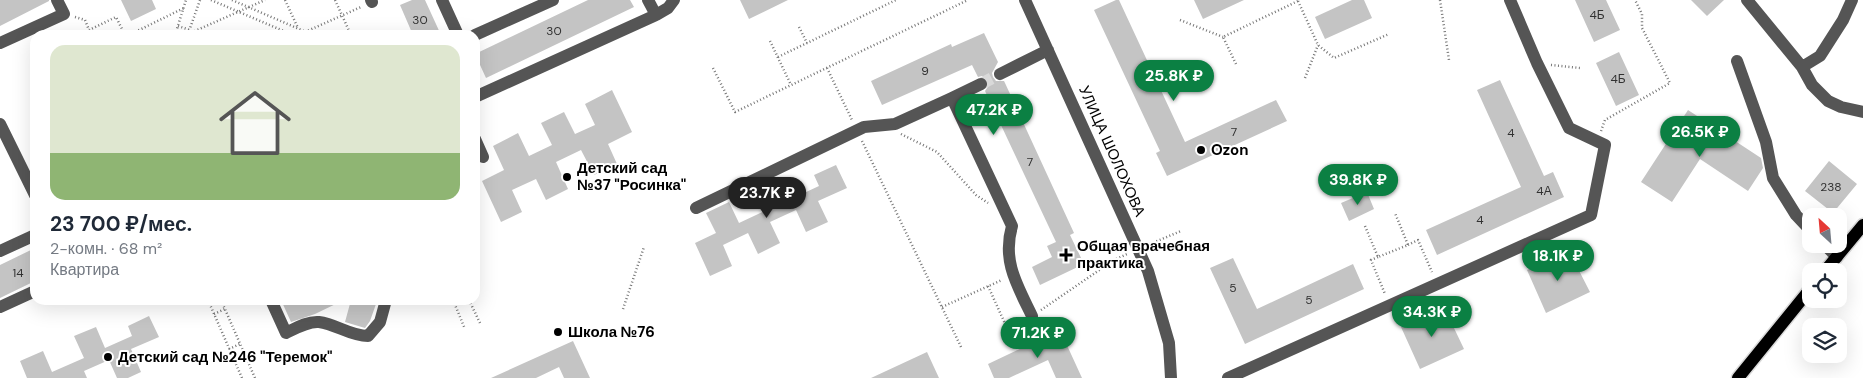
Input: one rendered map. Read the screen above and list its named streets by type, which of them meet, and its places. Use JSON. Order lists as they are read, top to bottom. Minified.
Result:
{"streets":{"street":["УЛИЦА ШОЛОХОВА"]},"places":{"other":["Ozon","Детский сад №37 \"Росинка\"","Школа №76","Детский сад №246 \"Теремок\""],"health":["Общая врачебная практика"]},"house_numbers":["4Б","30","30","9","4Б","7","4","7","238","4А","4","14","5","5"],"north":"top left","page":{"list":[{"name":"23 700 ₽/мес.","note":"2-комн. · 68 m² · Квартира"}],"price":["25.8K ₽","47.2K ₽","26.5K ₽","39.8K ₽","23.7K ₽","18.1K ₽","34.3K ₽","71.2K ₽"]}}
